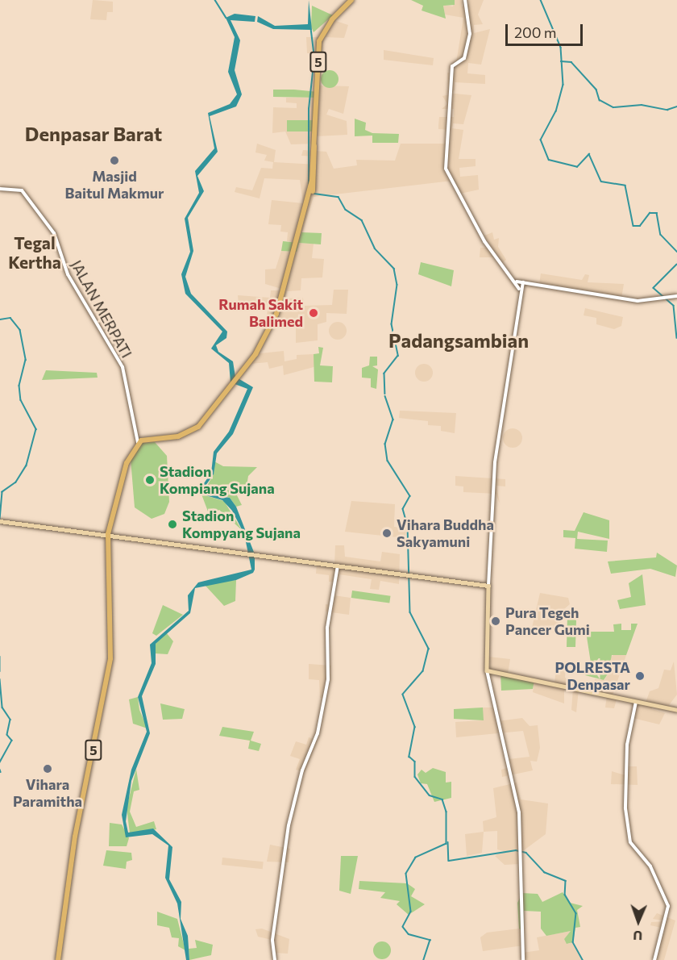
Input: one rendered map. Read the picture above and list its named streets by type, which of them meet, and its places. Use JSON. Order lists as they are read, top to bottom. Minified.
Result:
{"streets":{"highway":["5"],"street":["JALAN MERPATI"]},"crossings":[["5","JALAN MERPATI"]],"districts":["Denpasar Barat","Tegal Kertha","Padangsambian"],"places":["Masjid Baitul Makmur","Rumah Sakit Balimed","Stadion Kompiang Sujana","Stadion Kompyang Sujana","Vihara Buddha Sakyamuni","Pura Tegeh Pancer Gumi","POLRESTA Denpasar","Vihara Paramitha"],"scale_bar":"200 m","north":"bottom"}
